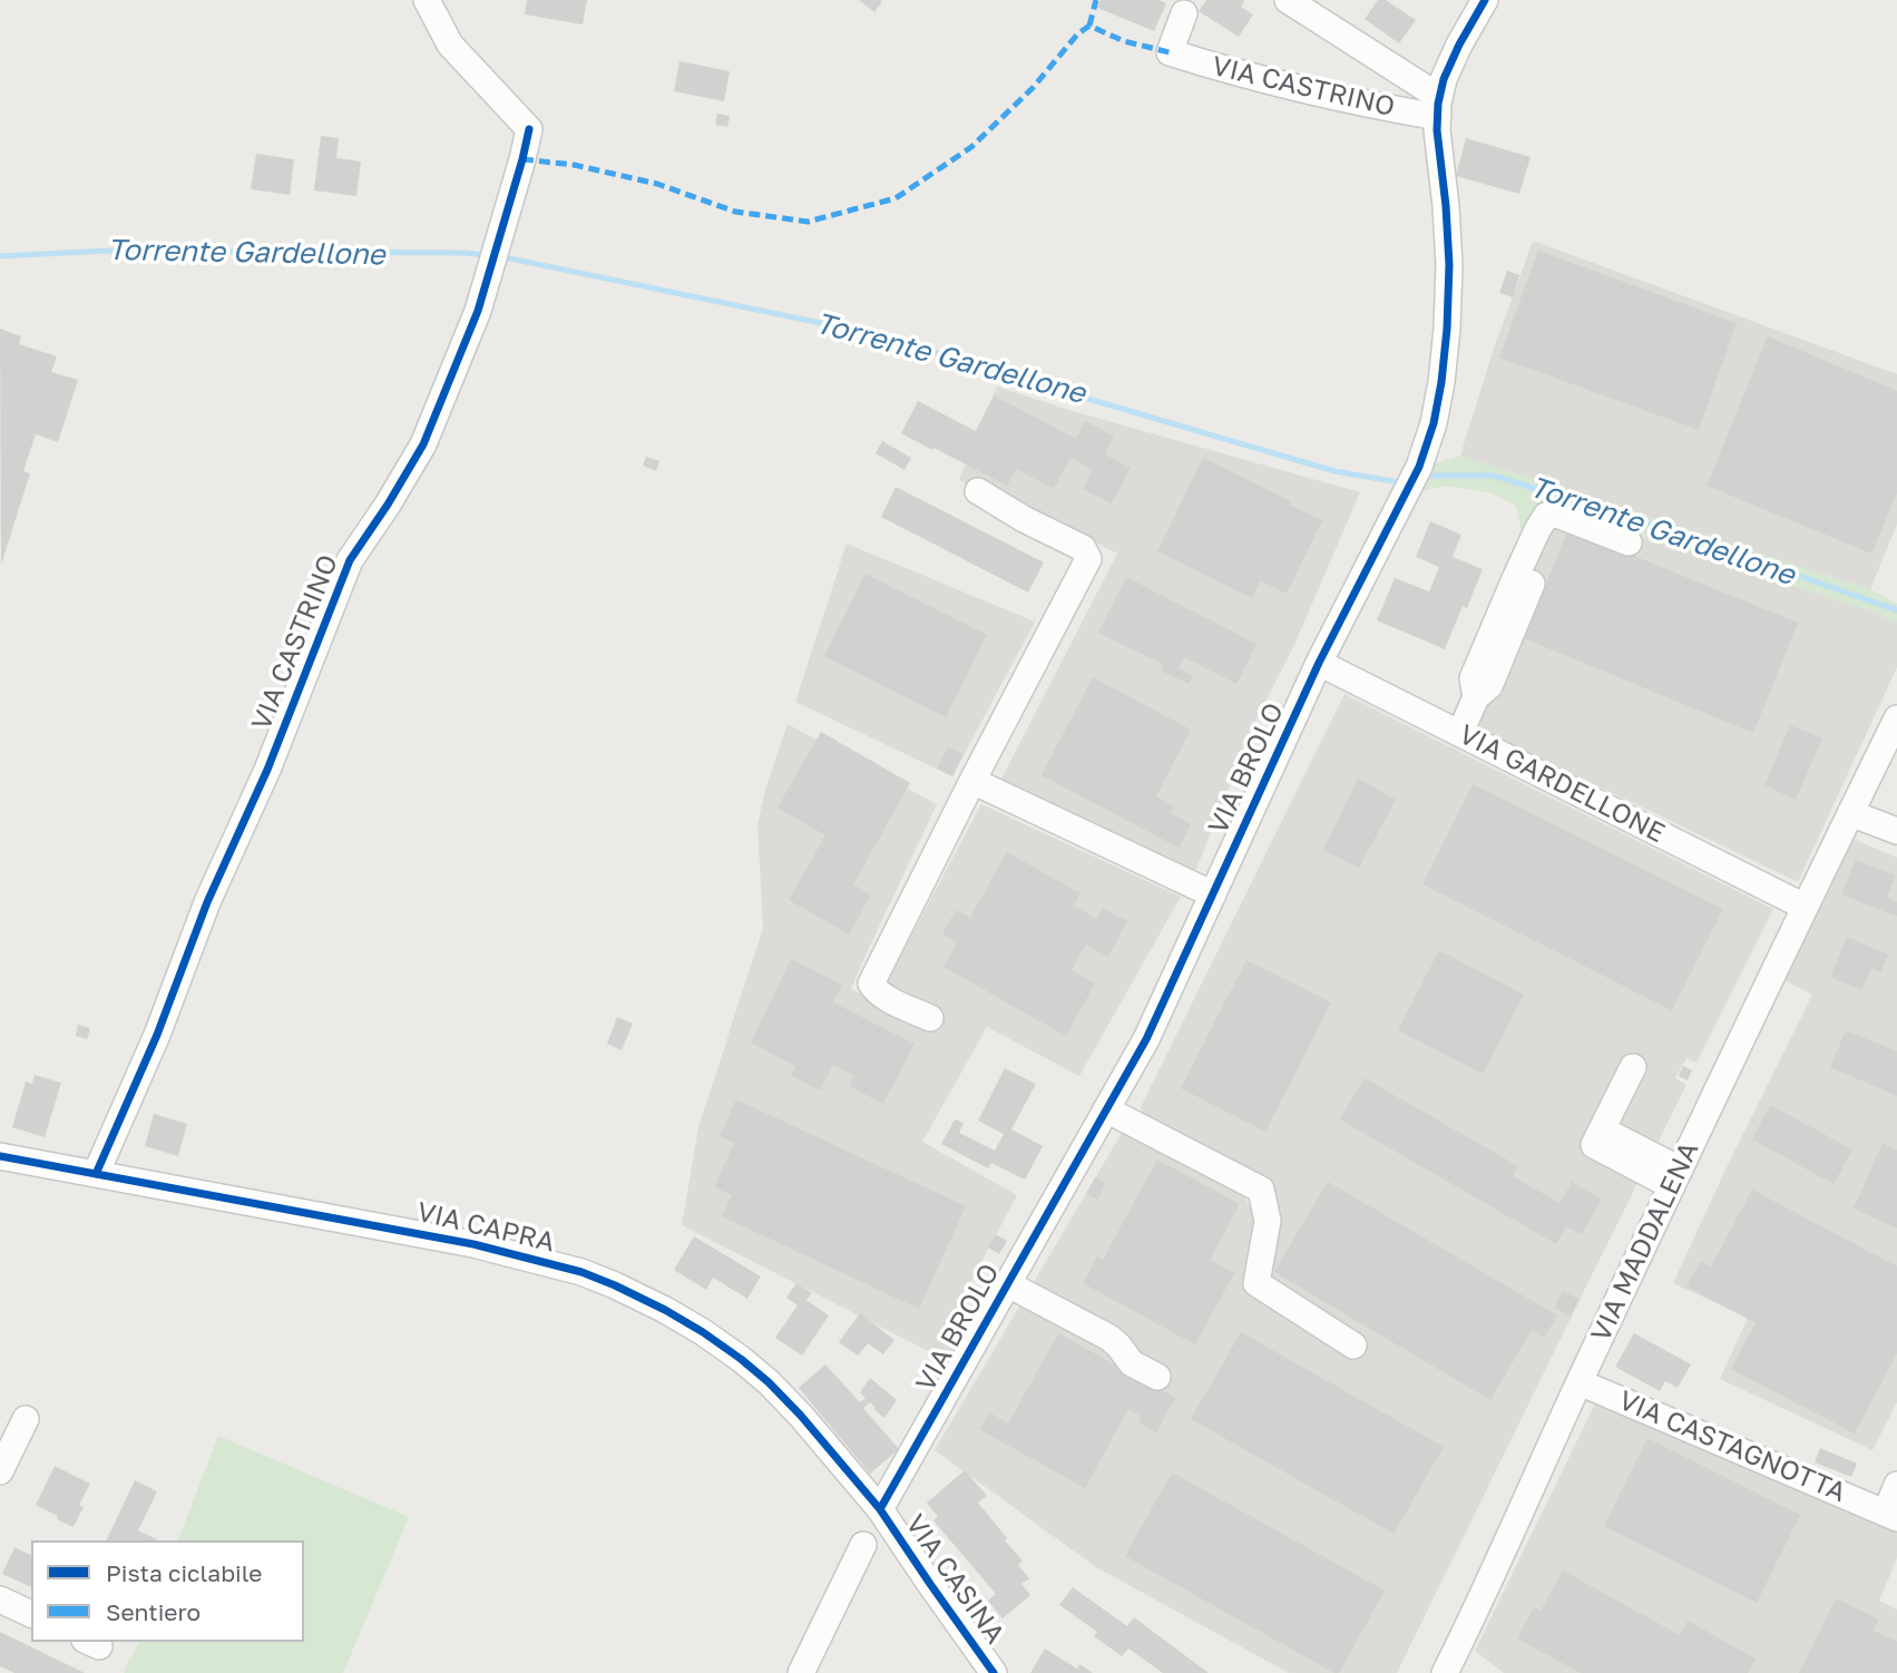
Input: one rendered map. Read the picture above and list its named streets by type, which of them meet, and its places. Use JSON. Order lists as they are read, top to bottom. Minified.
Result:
{"streets":{"street":["VIA CASTRINO","VIA BROLO","VIA GARDELLONE","VIA CAPRA","VIA MADDALENA","VIA CASTAGNOTTA","VIA CASINA"]},"crossings":[["VIA CASTRINO","VIA BROLO"],["VIA CASTRINO","VIA CAPRA"],["VIA BROLO","VIA GARDELLONE"],["VIA BROLO","VIA CAPRA"],["VIA BROLO","VIA CASINA"],["VIA GARDELLONE","VIA MADDALENA"],["VIA CAPRA","VIA CASINA"],["VIA MADDALENA","VIA CASTAGNOTTA"]],"water":["Torrente Gardellone"],"legend":["Pista ciclabile","Sentiero"]}
